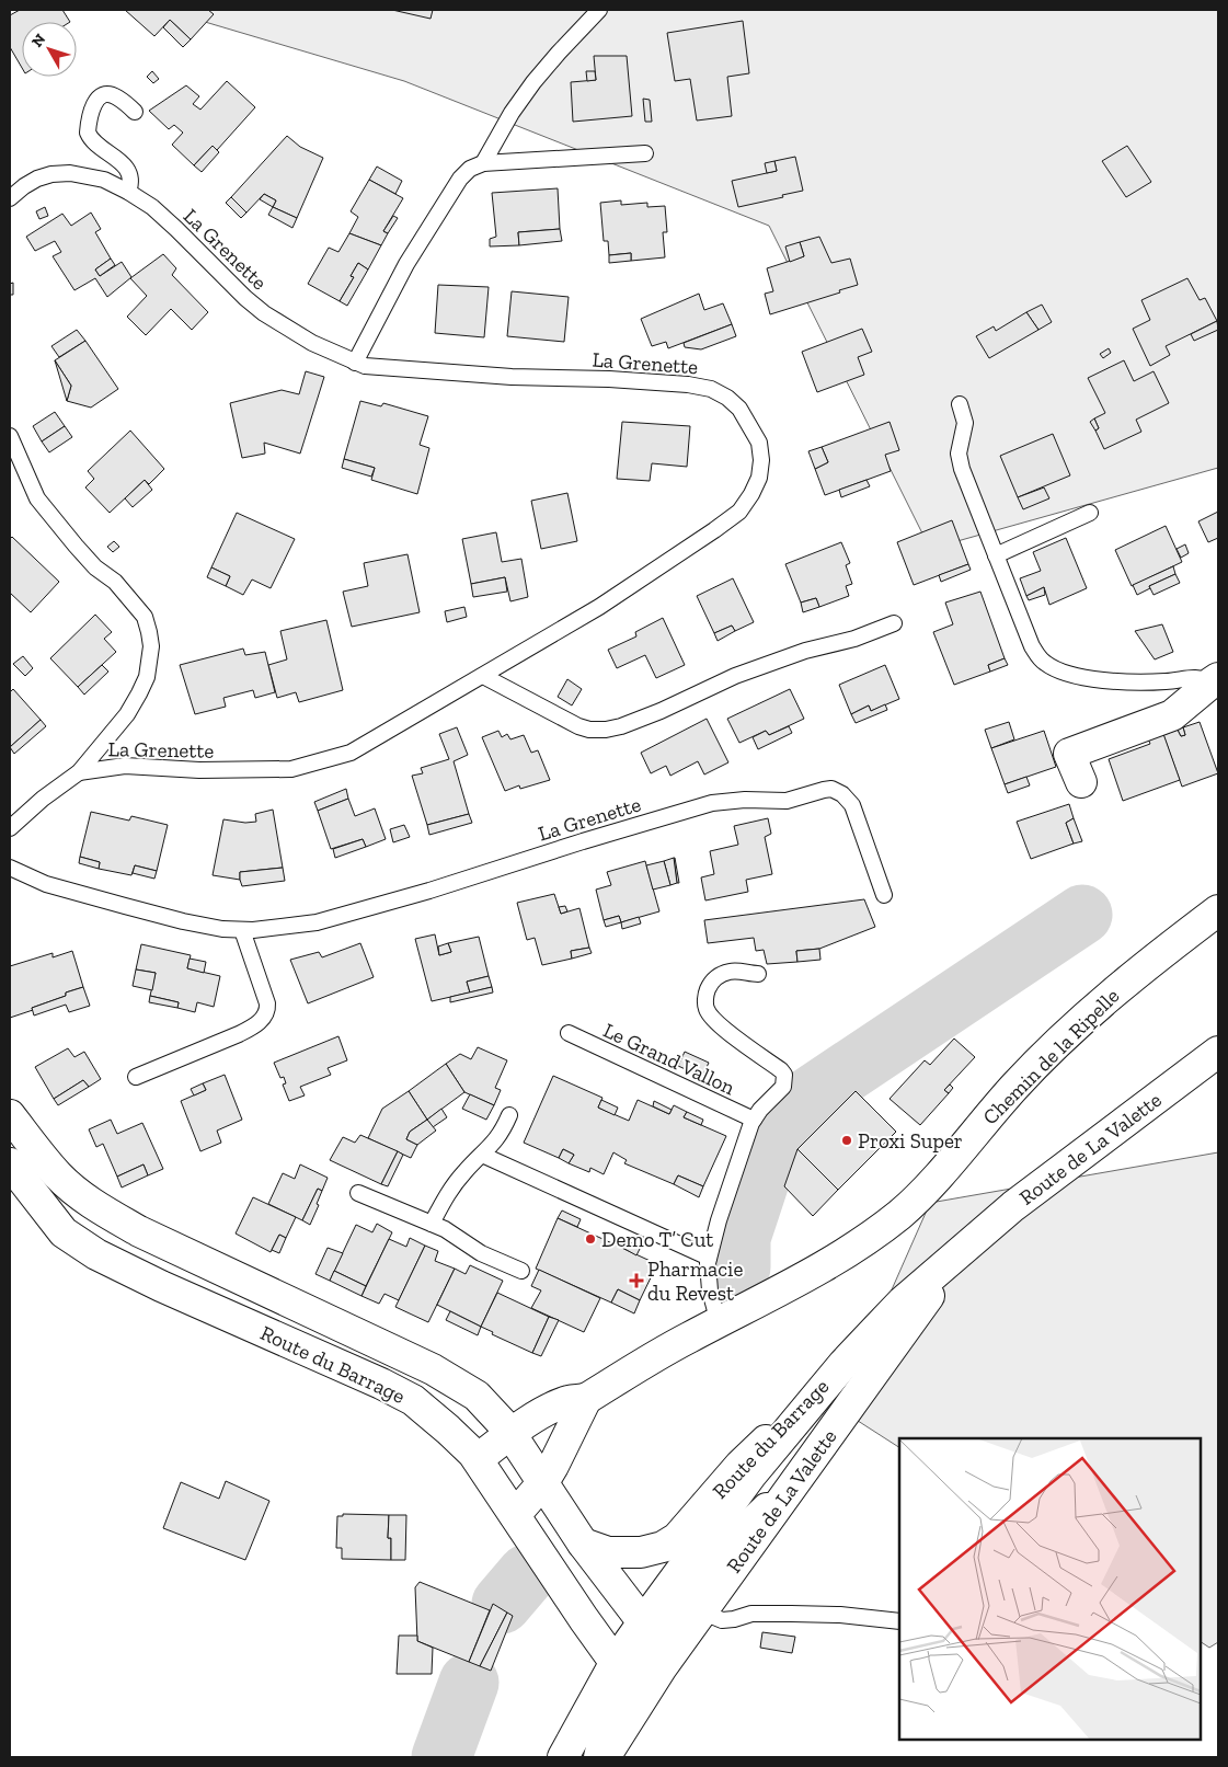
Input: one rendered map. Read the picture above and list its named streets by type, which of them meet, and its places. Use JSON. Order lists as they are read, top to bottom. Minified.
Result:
{"streets":{"street":["Chemin de la Ripelle","Route de La Valette","Route du Barrage"],"lane":["La Grenette","Le Grand Vallon"]},"crossings":[["Chemin de la Ripelle","Route du Barrage"],["Route de La Valette","Route du Barrage"]],"places":{"other":["Proxi Super","Demo T’ Cut"],"health":["Pharmacie du Revest"]},"north":"top left"}
